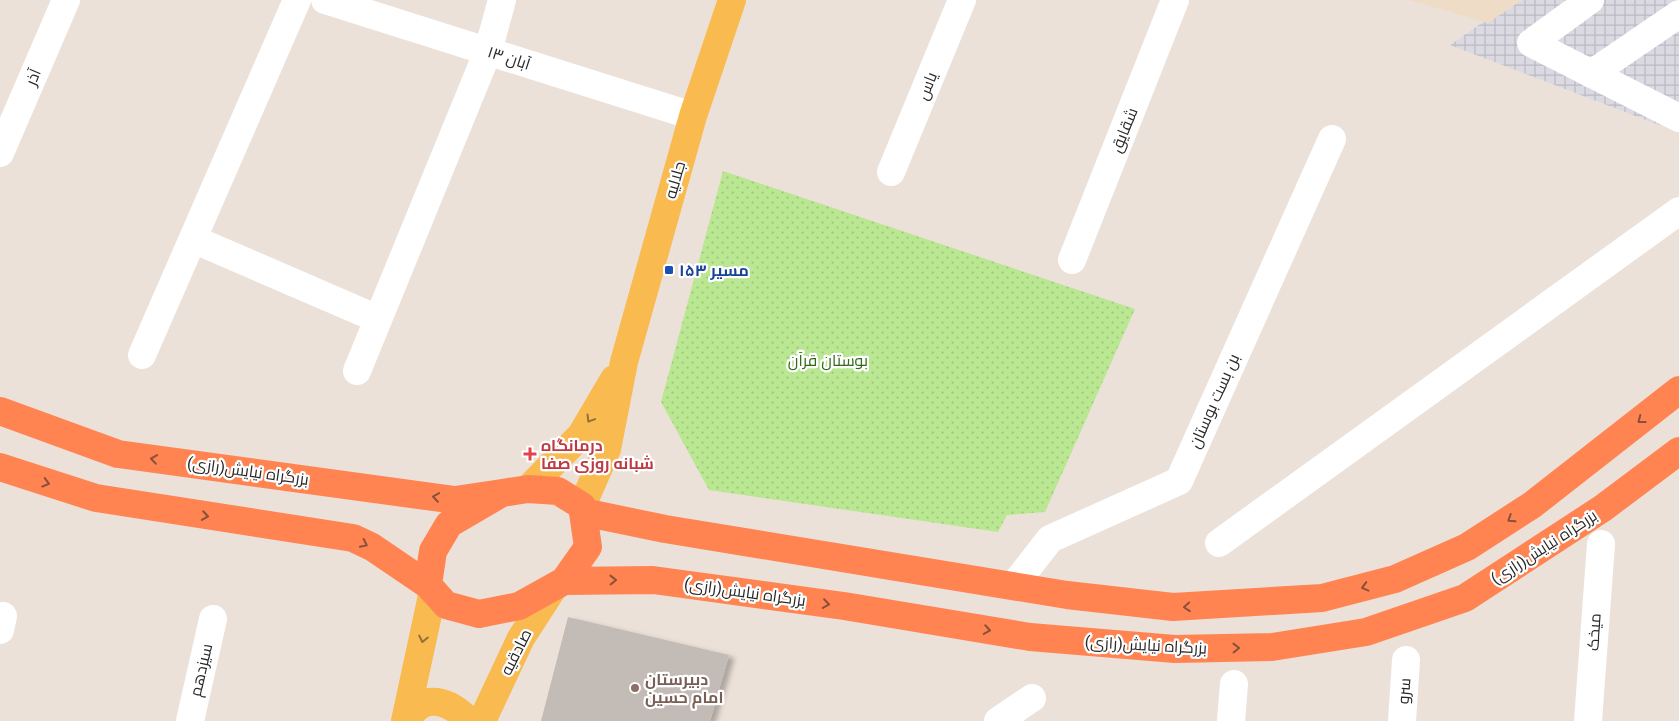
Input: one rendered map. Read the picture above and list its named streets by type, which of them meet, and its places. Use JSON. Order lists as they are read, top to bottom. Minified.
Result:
{"streets":{"highway":["بزرگراه نیایش(رازی)"],"main road":["جلالیه","صادقیه"],"street":["۱۳ آبان","آذر","یاس","شقایق","بن بست بوستان","میخک","سیزدهم","سرو"]},"crossings":[["۱۳ آبان","جلالیه"],["بزرگراه نیایش(رازی)","صادقیه"]],"parks":["بوستان قرآن"],"places":{"transit":["مسیر ۱۵۳"],"health":["درمانگاه شبانه روزی صفا"],"other":["دبیرستان امام حسین"]}}
